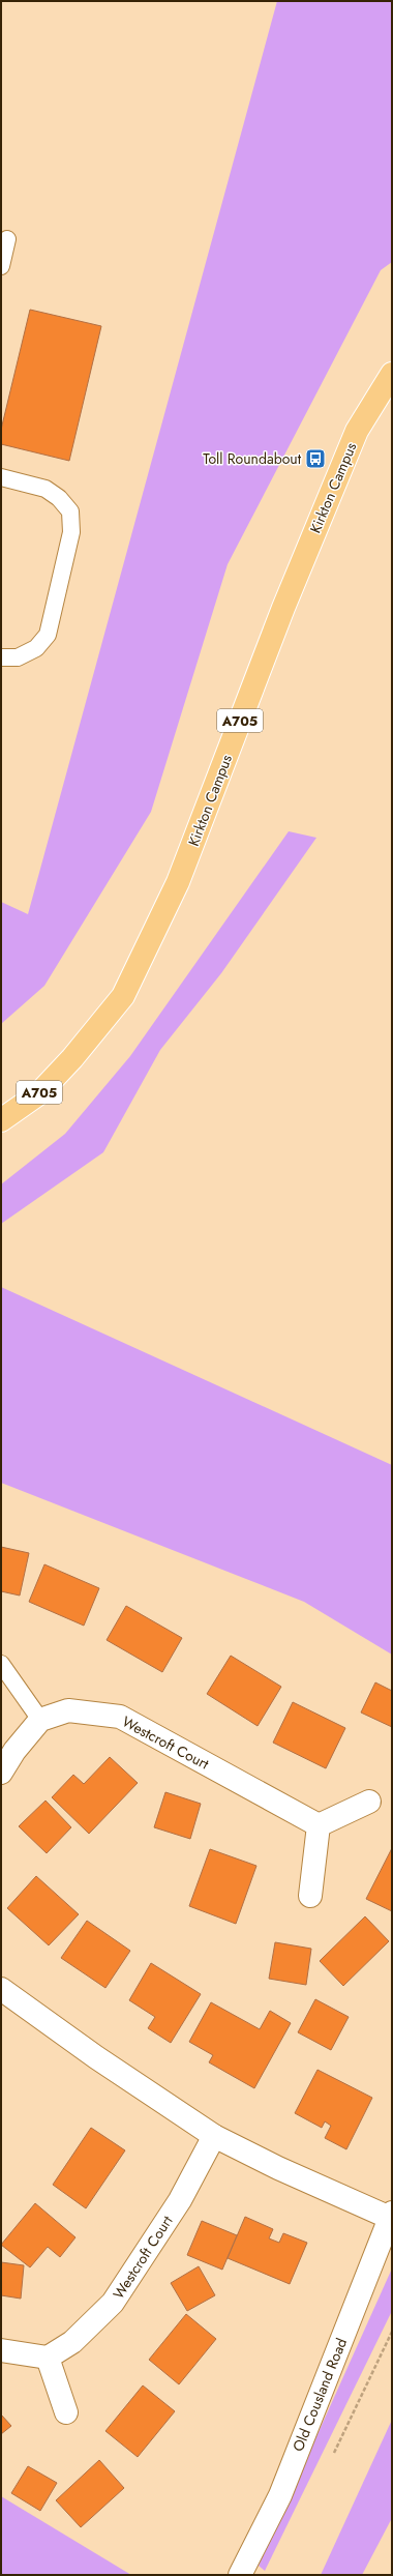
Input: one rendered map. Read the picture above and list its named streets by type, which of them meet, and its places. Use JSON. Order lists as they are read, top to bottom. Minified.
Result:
{"streets":{"main road":["Kirkton Campus","A705"],"street":["Westcroft Court","Old Cousland Road"]},"places":{"bus stop":["Toll Roundabout"]}}
